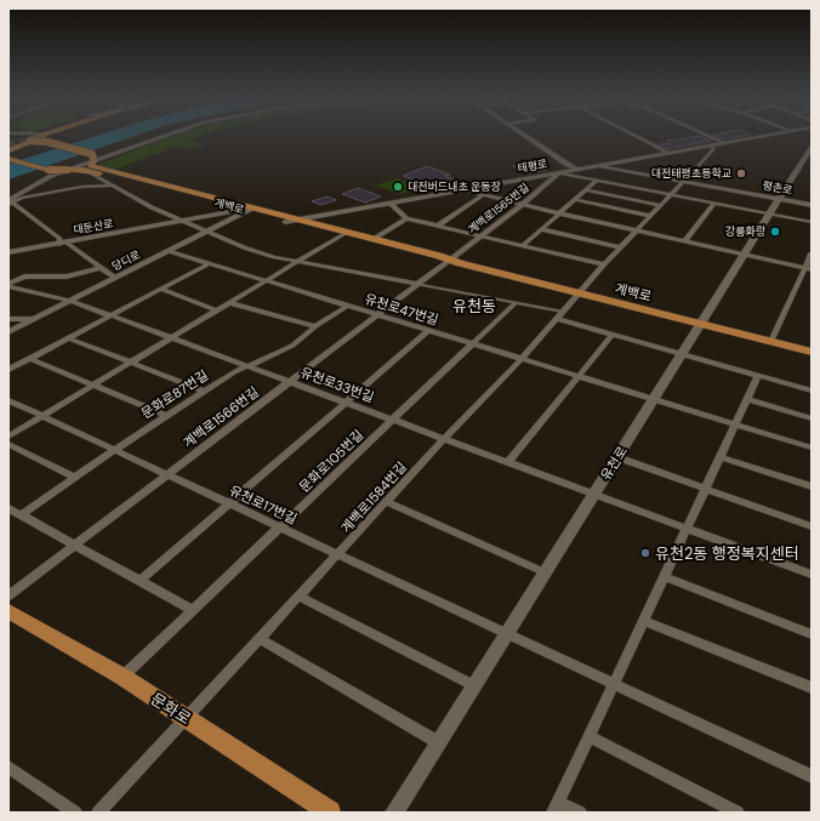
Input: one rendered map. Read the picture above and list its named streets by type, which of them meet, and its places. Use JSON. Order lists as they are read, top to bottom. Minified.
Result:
{"streets":{"main road":["태평로","평촌로","계백로","대둔산로","당디로","유천로","문화로"],"street":["계백로1565번길","유천로47번길","유천로33번길","문화로87번길","계백로1566번길","문화로105번길","계백로1584번길","유천로17번길"]},"crossings":[["태평로","평촌로"],["태평로","계백로"],["태평로","계백로1565번길"],["태평로","계백로1584번길"],["평촌로","유천로"],["평촌로","계백로1584번길"],["계백로","계백로1565번길"],["계백로","대둔산로"],["계백로","당디로"],["계백로","계백로1566번길"],["계백로","유천로"],["계백로","계백로1584번길"],["계백로1565번길","계백로1566번길"],["대둔산로","당디로"],["당디로","유천로47번길"],["당디로","유천로33번길"],["유천로47번길","문화로87번길"],["유천로47번길","계백로1566번길"],["유천로47번길","문화로105번길"],["유천로47번길","유천로"],["유천로47번길","계백로1584번길"],["유천로33번길","문화로87번길"],["유천로33번길","계백로1566번길"],["유천로33번길","문화로105번길"],["유천로33번길","유천로"],["유천로33번길","계백로1584번길"],["문화로87번길","유천로17번길"],["계백로1566번길","유천로17번길"],["문화로105번길","유천로17번길"],["문화로105번길","문화로"],["유천로","유천로17번길"],["계백로1584번길","유천로17번길"],["계백로1584번길","문화로"]],"districts":["유천동"],"places":["대전태평초등학교","대전버드내초 운동장","강릉화랑","유천2동 행정복지센터"]}
